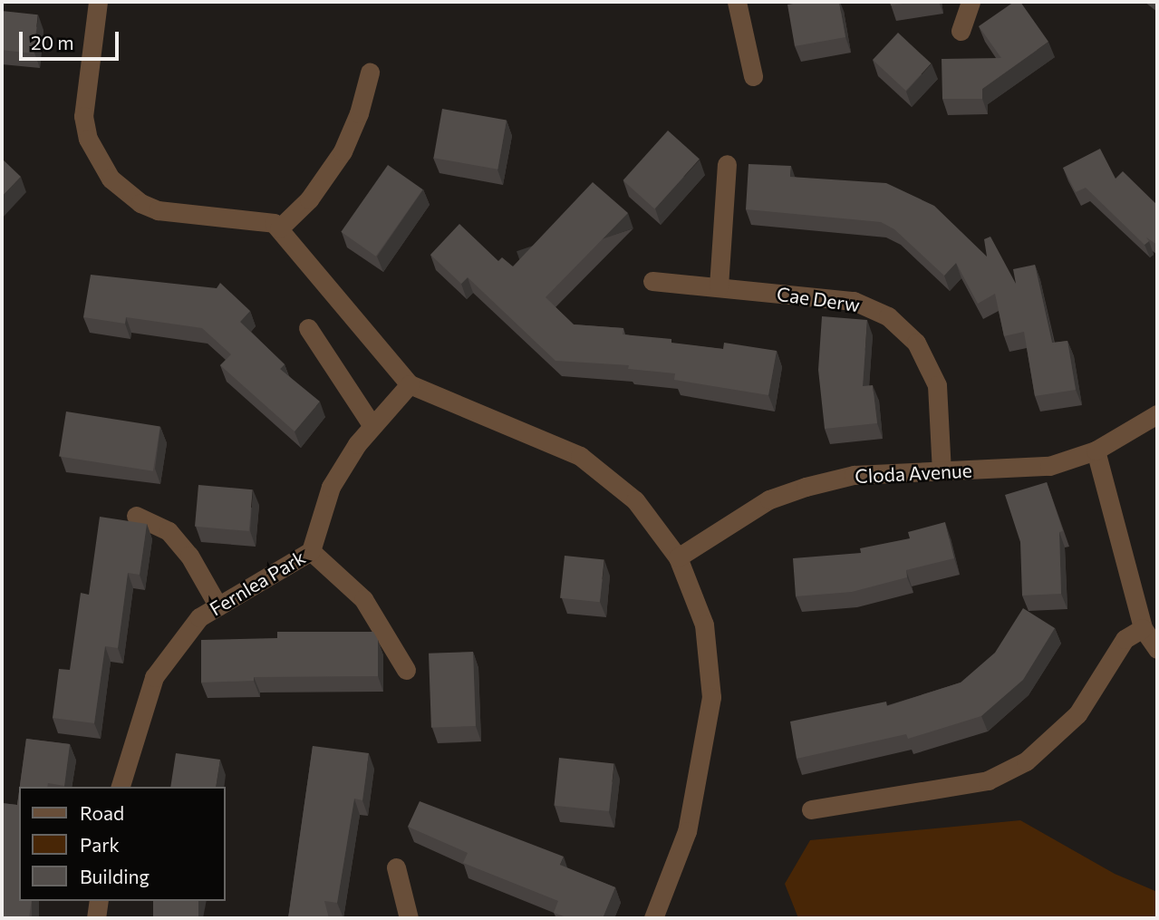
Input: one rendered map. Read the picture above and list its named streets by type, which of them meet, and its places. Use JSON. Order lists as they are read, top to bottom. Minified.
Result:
{"streets":{"street":["Cae Derw","Cloda Avenue","Fernlea Park"]},"crossings":[["Cae Derw","Cloda Avenue"]],"legend":["Road","Park","Building"],"scale_bar":"20 m"}
